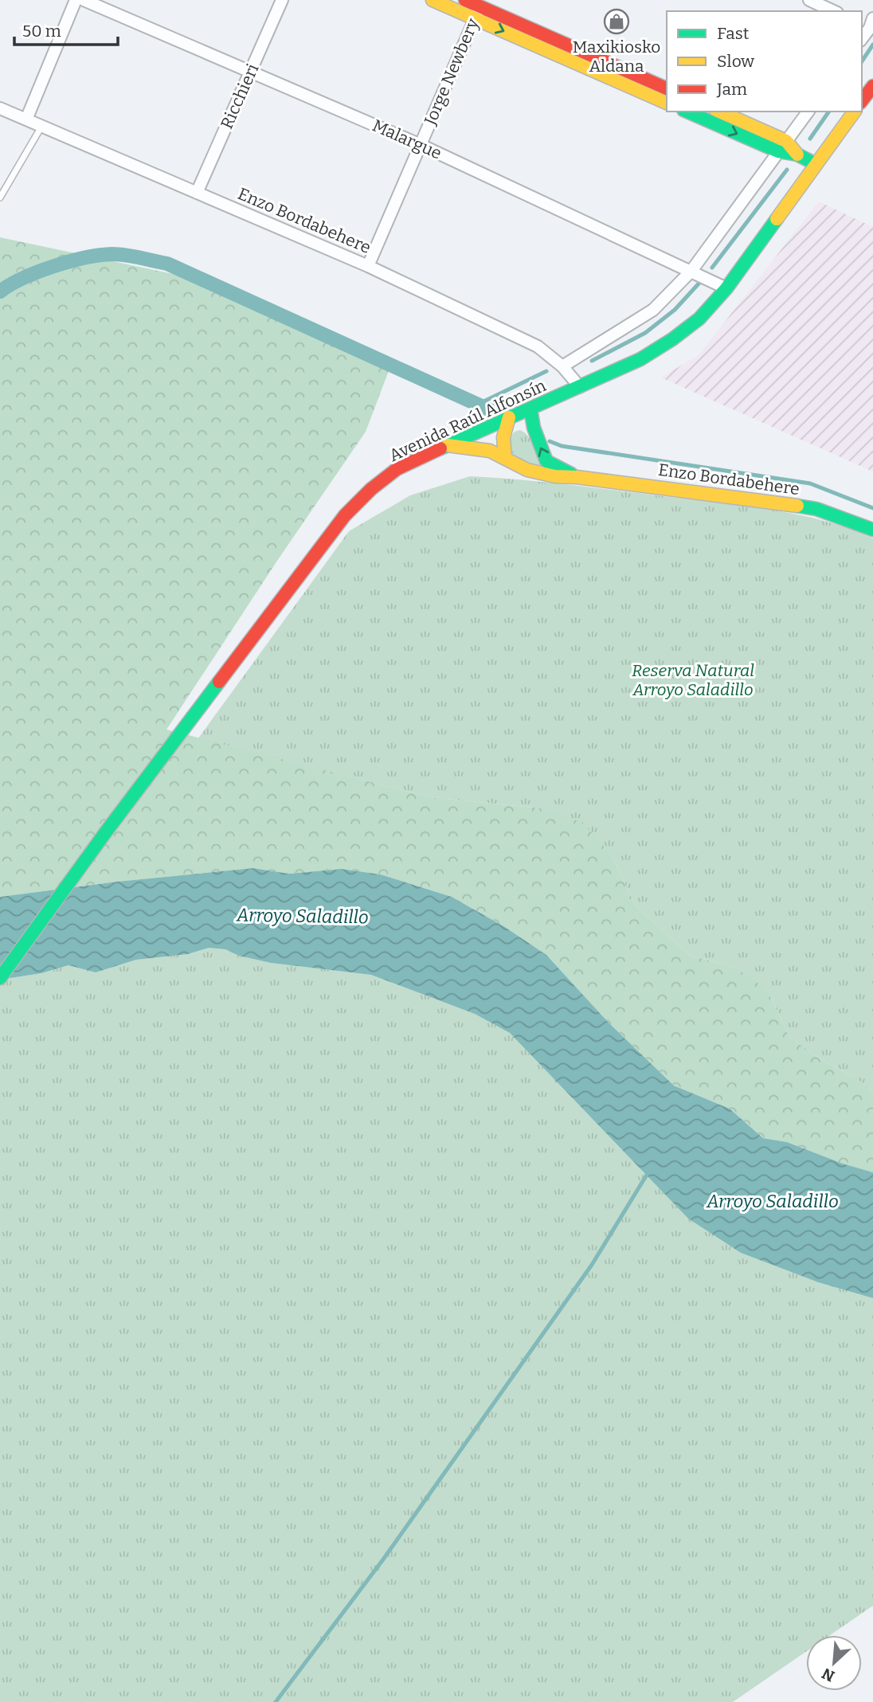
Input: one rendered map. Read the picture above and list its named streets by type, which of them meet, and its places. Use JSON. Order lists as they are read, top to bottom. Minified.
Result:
{"streets":{"main road":["Enzo Bordabehere","Avenida Raúl Alfonsín"],"street":["Jorge Newbery","Ricchieri","Malargue"]},"crossings":[["Jorge Newbery","Malargue"],["Jorge Newbery","Enzo Bordabehere"],["Ricchieri","Malargue"],["Ricchieri","Enzo Bordabehere"],["Malargue","Avenida Raúl Alfonsín"],["Enzo Bordabehere","Avenida Raúl Alfonsín"]],"water":["Arroyo Saladillo"],"parks":["Reserva Natural Arroyo Saladillo"],"places":{"shop":["Maxikiosko Aldana"]},"legend":["Fast","Slow","Jam"],"scale_bar":"50 m","north":"bottom left"}
